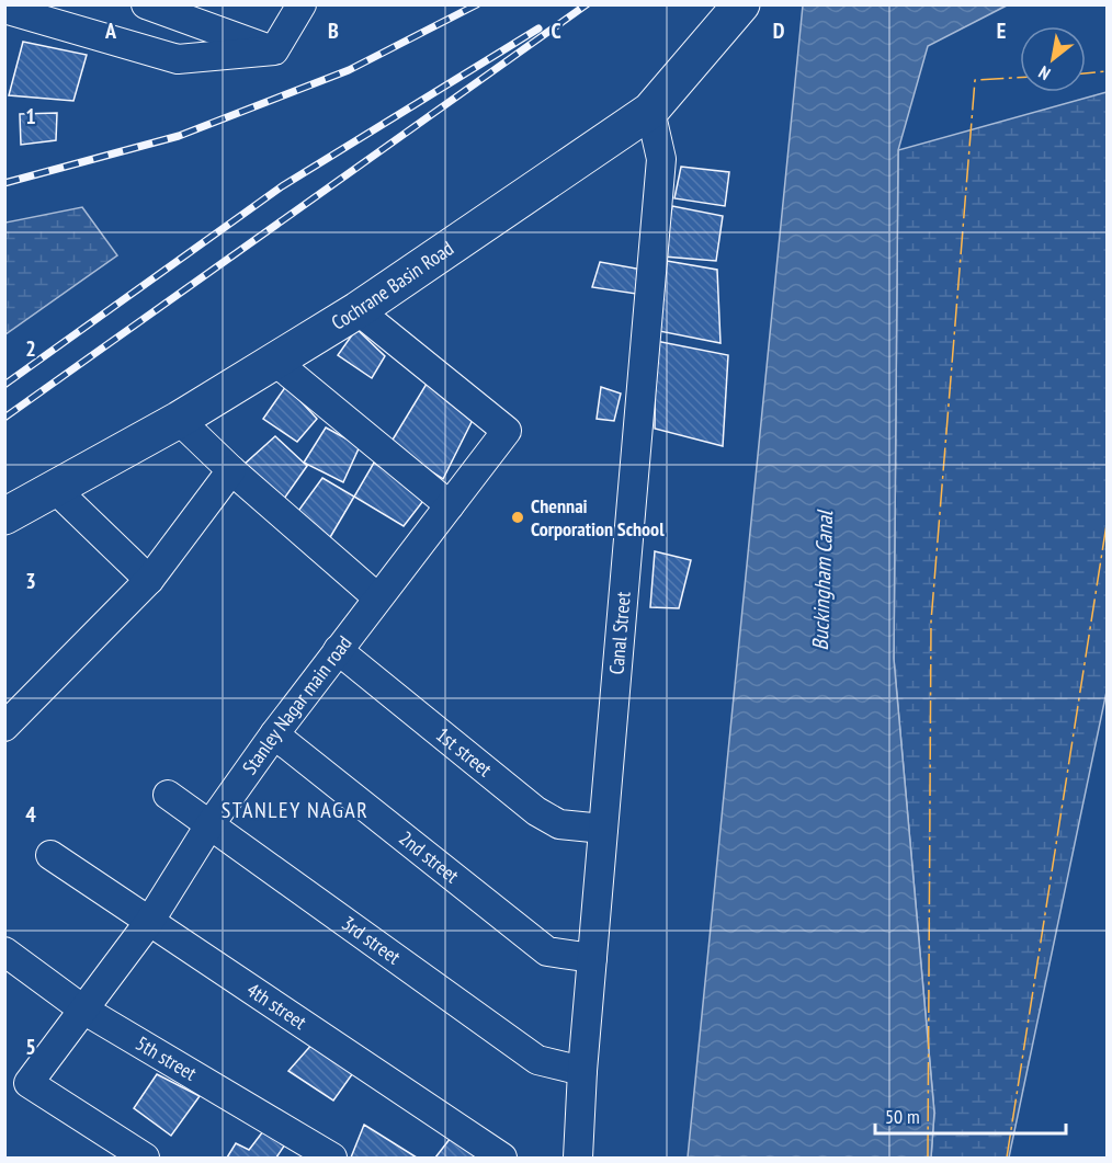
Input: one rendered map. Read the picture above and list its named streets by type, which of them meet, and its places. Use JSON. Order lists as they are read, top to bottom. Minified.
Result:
{"streets":{"main road":["Cochrane Basin Road"],"street":["Canal Street","Stanley Nagar main road","1st street","2nd street","3rd street","4th street","5th street"]},"crossings":[["Cochrane Basin Road","Canal Street"],["Cochrane Basin Road","Stanley Nagar main road"],["Canal Street","1st street"],["Canal Street","2nd street"],["Canal Street","3rd street"],["Stanley Nagar main road","1st street"],["Stanley Nagar main road","2nd street"],["Stanley Nagar main road","3rd street"],["Stanley Nagar main road","4th street"],["Stanley Nagar main road","5th street"]],"districts":["STANLEY NAGAR"],"water":["Buckingham Canal"],"places":["Chennai Corporation School"],"scale_bar":"50 m","north":"bottom left","grid":{"columns":["A","B","C","D","E"],"rows":["1","2","3","4","5"]}}
